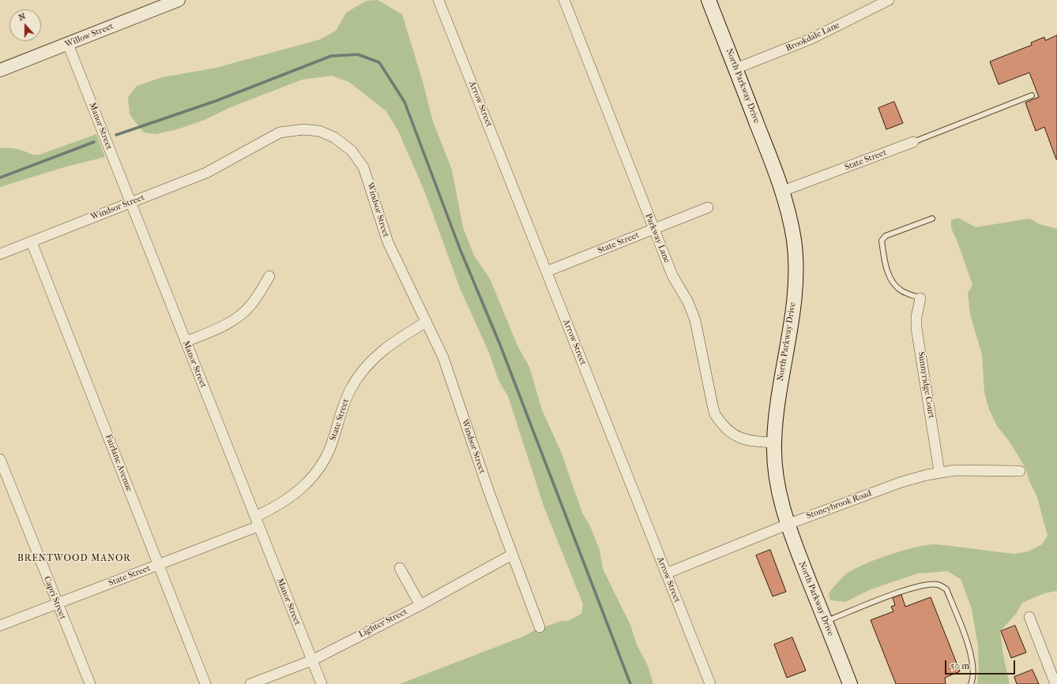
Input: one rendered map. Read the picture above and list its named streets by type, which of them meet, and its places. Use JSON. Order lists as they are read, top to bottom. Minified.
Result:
{"streets":{"main road":["North Parkway Drive"],"street":["Willow Street","Brookdale Lane","Arrow Street","Manor Street","State Street","Windsor Street","Parkway Lane","Sunnyridge Court","Fairlane Avenue","Stoneybrook Road","Capri Street","Lighter Street"]},"crossings":[["Willow Street","Manor Street"],["Brookdale Lane","North Parkway Drive"],["North Parkway Drive","State Street"],["North Parkway Drive","Parkway Lane"],["North Parkway Drive","Stoneybrook Road"],["Arrow Street","State Street"],["Arrow Street","Stoneybrook Road"],["Manor Street","State Street"],["Manor Street","Windsor Street"],["Manor Street","Lighter Street"],["State Street","Windsor Street"],["State Street","Parkway Lane"],["State Street","Fairlane Avenue"],["State Street","Capri Street"],["Windsor Street","Fairlane Avenue"],["Windsor Street","Lighter Street"],["Sunnyridge Court","Stoneybrook Road"]],"districts":["BRENTWOOD MANOR"],"scale_bar":"50 m","north":"top"}
